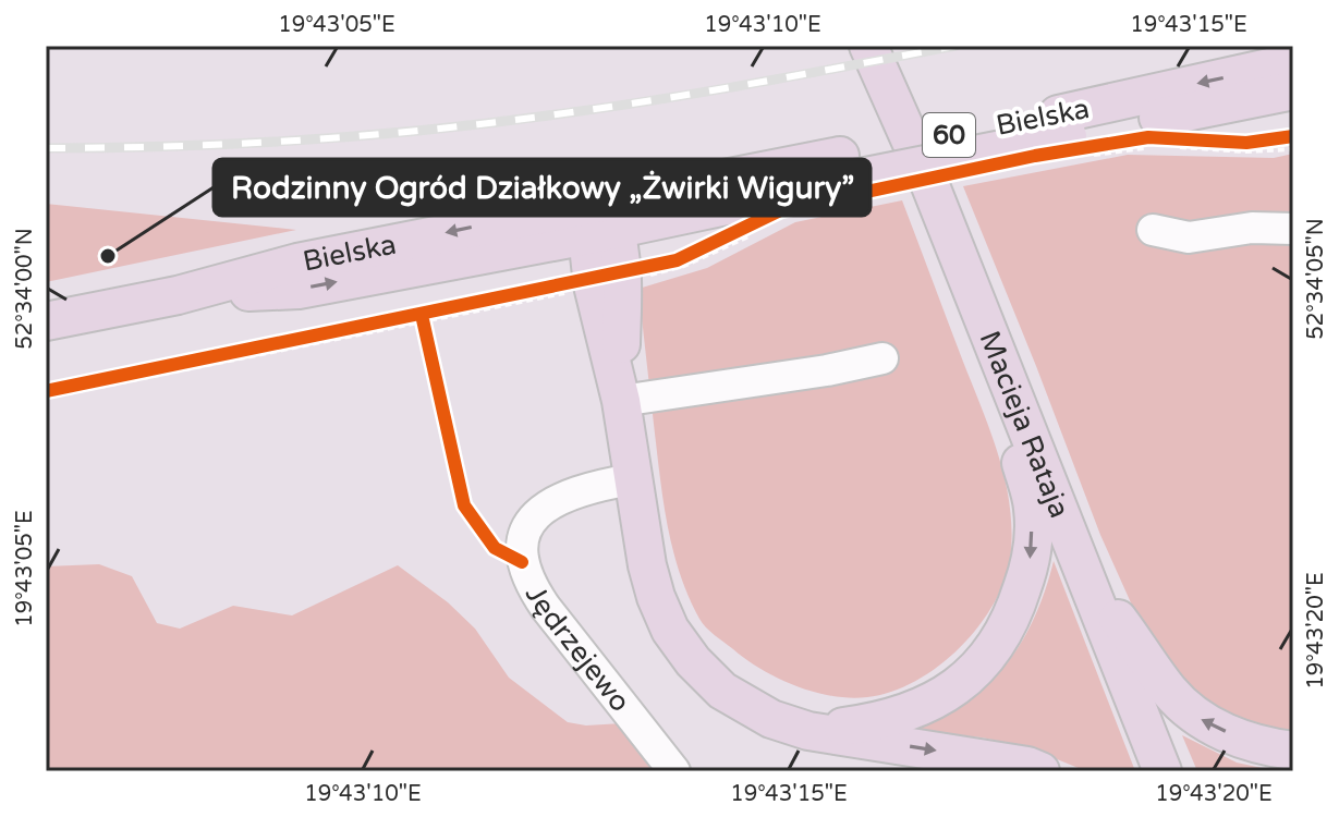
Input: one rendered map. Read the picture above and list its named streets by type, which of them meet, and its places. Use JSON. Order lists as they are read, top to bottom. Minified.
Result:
{"streets":{"main road":["Bielska","60","Macieja Rataja"],"street":["Jędrzejewo"]},"places":["Rodzinny Ogród Działkowy „Żwirki Wigury”"],"coordinates":["19°43'05\"E","19°43'10\"E","19°43'15\"E","52°34'05\"N","52°34'00\"N","19°43'20\"E"]}
